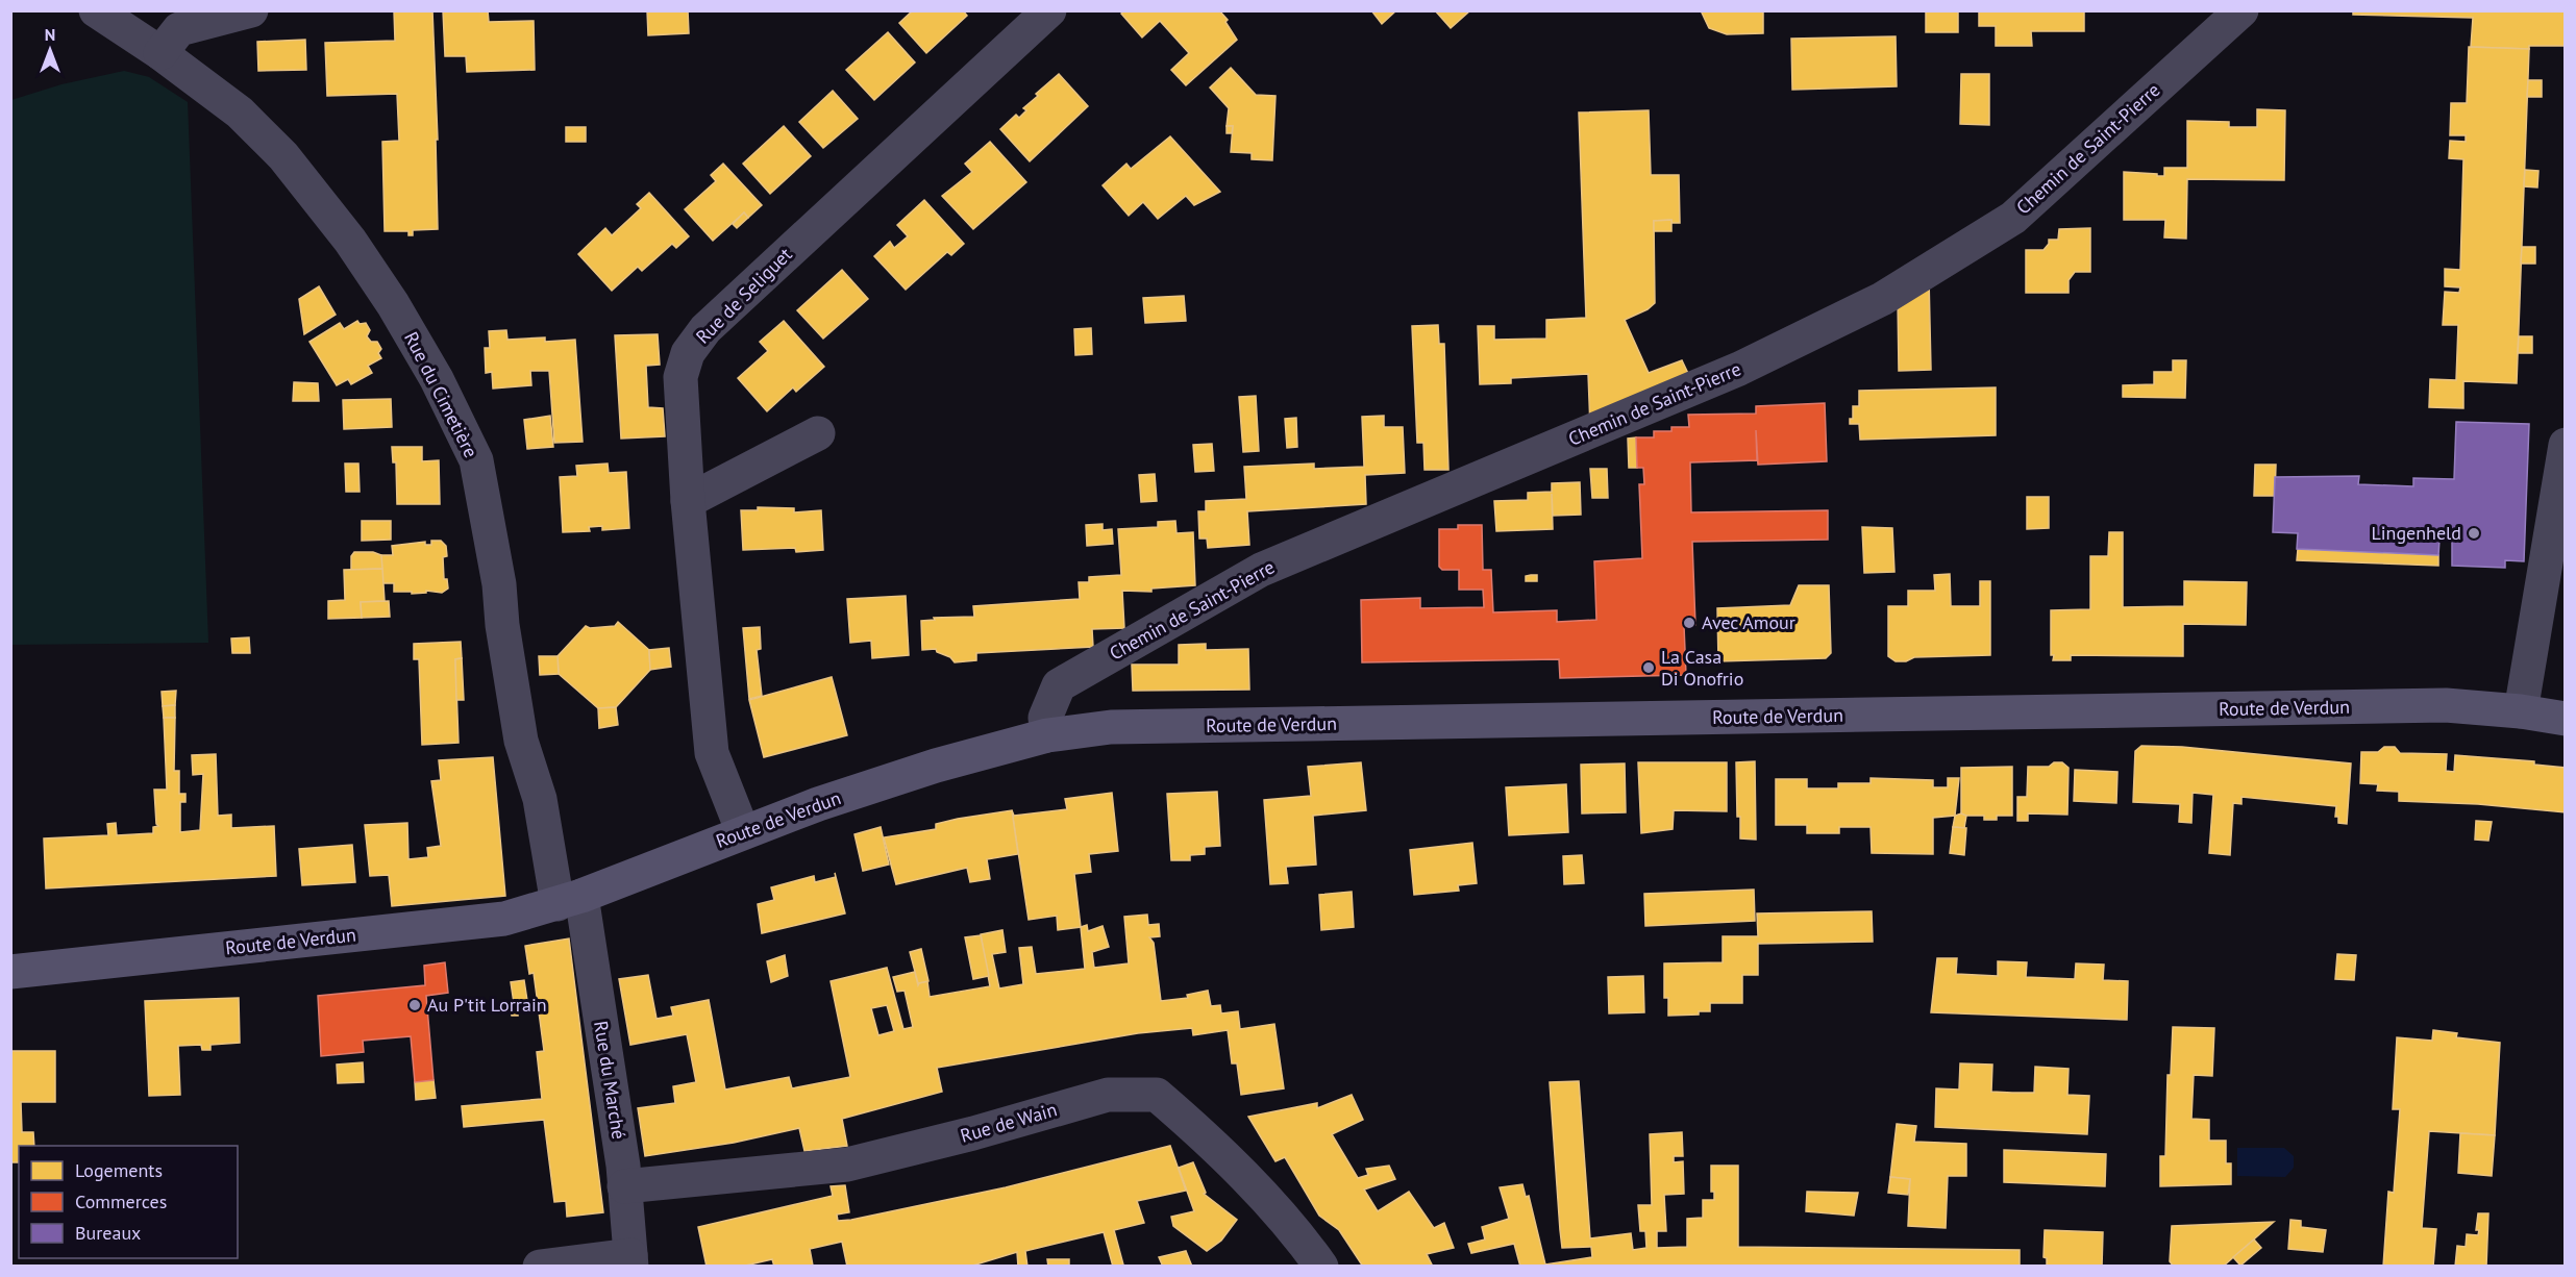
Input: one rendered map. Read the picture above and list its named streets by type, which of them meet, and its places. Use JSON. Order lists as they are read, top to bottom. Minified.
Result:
{"streets":{"main road":["Route de Verdun"],"street":["Chemin de Saint-Pierre","Rue de Seliguet","Rue du Cimetière","Rue du Marché","Rue de Wain"]},"crossings":[["Chemin de Saint-Pierre","Route de Verdun"],["Rue de Seliguet","Route de Verdun"],["Rue du Cimetière","Route de Verdun"],["Rue du Cimetière","Rue du Marché"],["Route de Verdun","Rue du Marché"],["Rue du Marché","Rue de Wain"]],"places":["Lingenheld","Avec Amour","La Casa Di Onofrio","Au P'tit Lorrain"],"legend":["Logements","Commerces","Bureaux"],"north":"top"}
